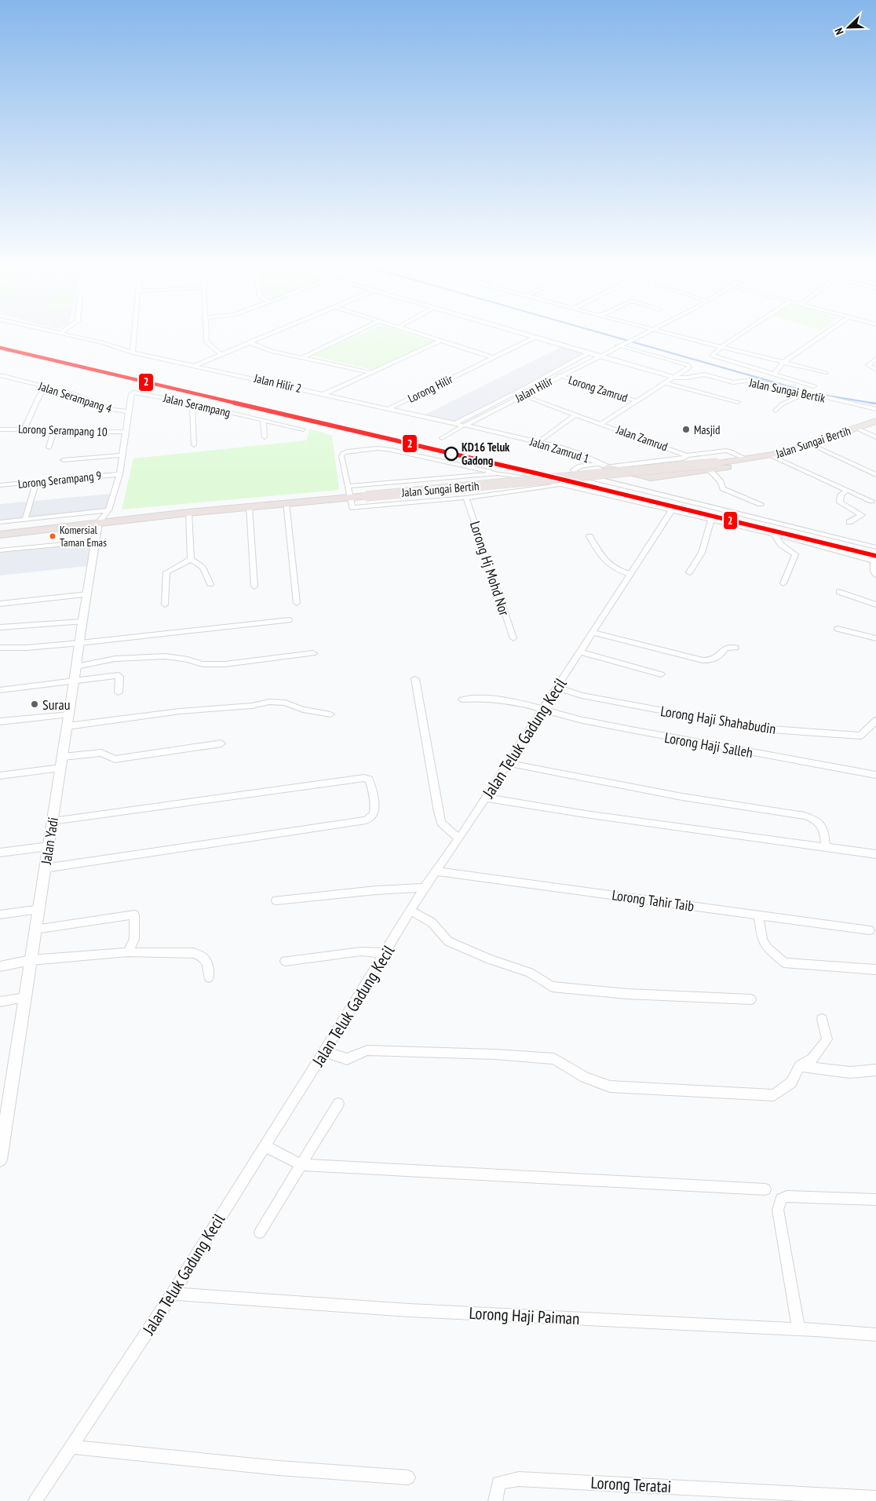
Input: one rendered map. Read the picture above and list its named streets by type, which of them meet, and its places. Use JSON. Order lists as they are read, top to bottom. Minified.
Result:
{"streets":{"main road":["Jalan Sungai Bertih"],"street":["Jalan Hilir 2","Lorong Hilir","Lorong Zamrud","Jalan Hilir","Jalan Sungai Bertik","Jalan Serampang 4","Jalan Serampang","Lorong Serampang 10","Jalan Zamrud","Jalan Zamrud 1","Lorong Serampang 9","Lorong Hj Mohd Nor","Lorong Haji Shahabudin","Jalan Teluk Gadung Kecil","Lorong Haji Salleh","Jalan Yadi","Lorong Tahir Taib","Lorong Haji Paiman","Lorong Teratai"]},"crossings":[["Jalan Hilir 2","Lorong Hilir"],["Jalan Hilir 2","Jalan Hilir"],["Jalan Hilir 2","Jalan Zamrud 1"],["Lorong Hilir","Jalan Sungai Bertik"],["Lorong Zamrud","Jalan Hilir"],["Jalan Hilir","Jalan Sungai Bertik"],["Jalan Hilir","Jalan Zamrud"],["Jalan Hilir","Jalan Zamrud 1"],["Jalan Serampang 4","Jalan Serampang"],["Jalan Serampang","Lorong Serampang 10"],["Jalan Serampang","Jalan Sungai Bertih"],["Jalan Serampang","Lorong Serampang 9"],["Jalan Serampang","Jalan Yadi"],["Jalan Zamrud","Jalan Zamrud 1"],["Jalan Sungai Bertih","Jalan Yadi"],["Lorong Haji Shahabudin","Jalan Teluk Gadung Kecil"],["Jalan Teluk Gadung Kecil","Lorong Haji Salleh"],["Jalan Teluk Gadung Kecil","Lorong Tahir Taib"],["Jalan Teluk Gadung Kecil","Lorong Haji Paiman"]],"places":["Masjid","KD16 Teluk Gadong","Komersial Taman Emas","Surau"],"lines":["rail line 2"],"north":"bottom left"}
